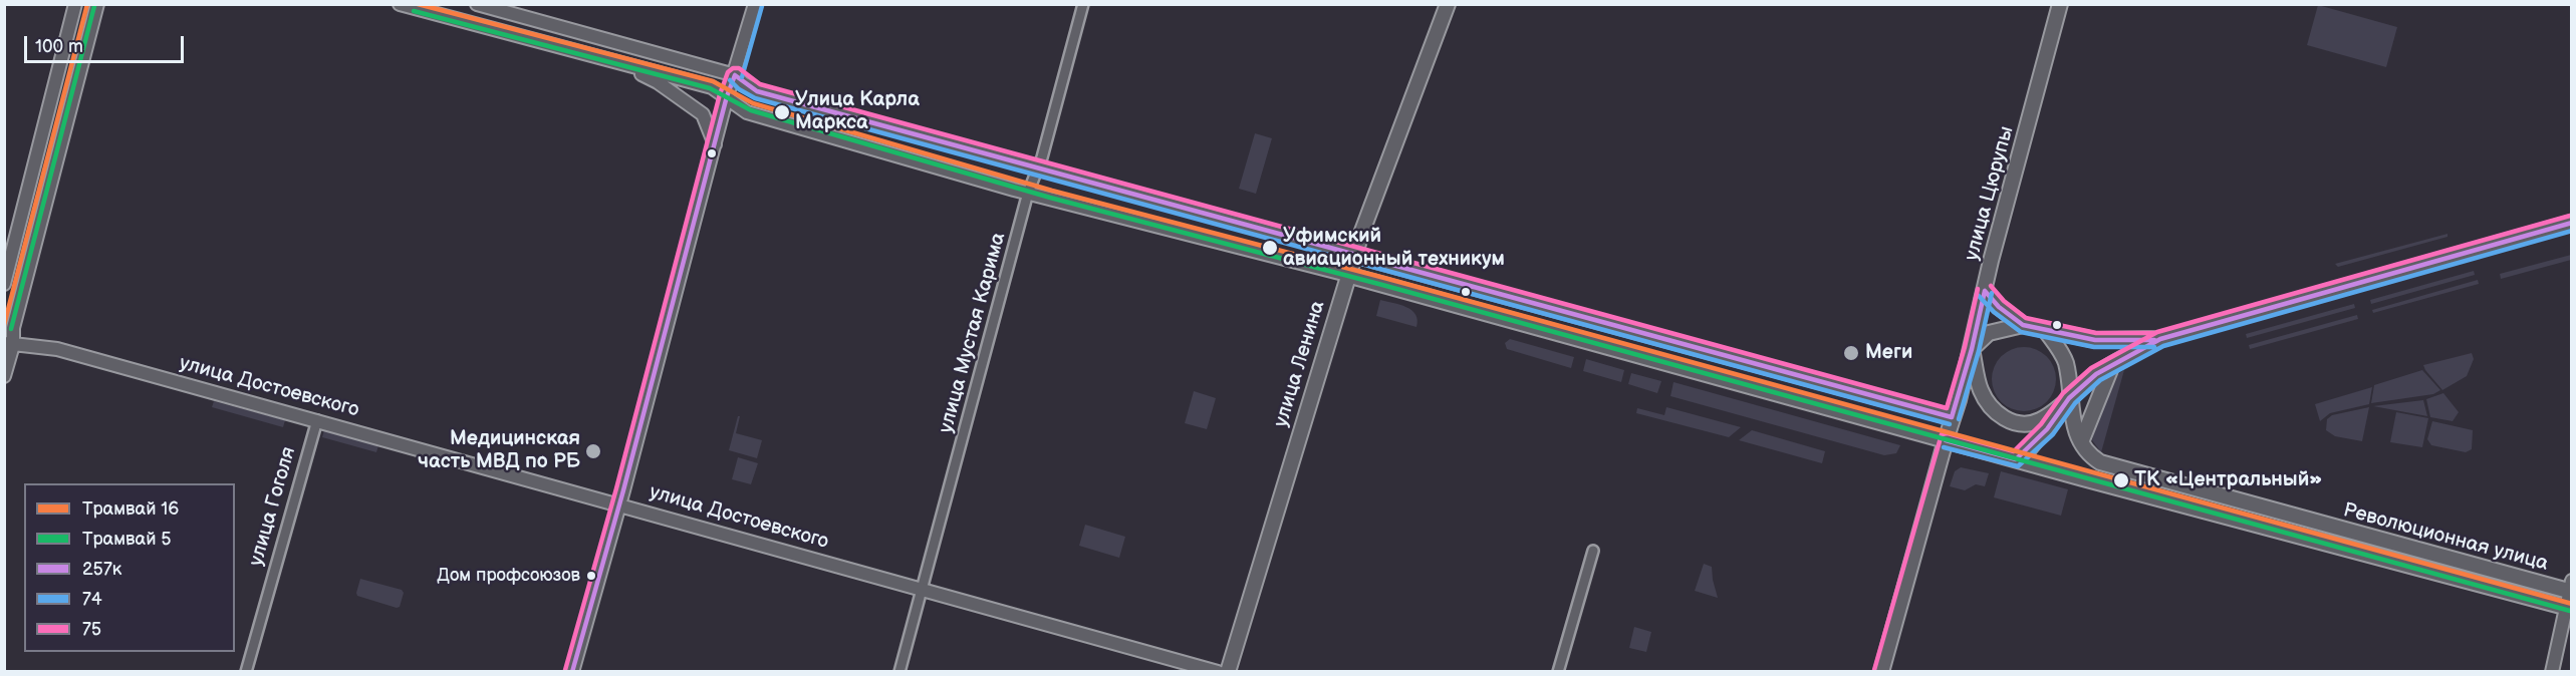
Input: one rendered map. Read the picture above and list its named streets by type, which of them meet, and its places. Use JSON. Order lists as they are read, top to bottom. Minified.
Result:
{"streets":{"main road":["улица Цюрупы","улица Ленина","Революционная улица"],"street":["улица Мустая Карима","улица Достоевского","улица Гоголя"]},"crossings":[["улица Мустая Карима","улица Достоевского"],["улица Достоевского","улица Гоголя"]],"places":["Улица Карла Маркса","Уфимский авиационный техникум","Меги","Медицинская часть МВД по РБ","ТК «Центральный»","Дом профсоюзов"],"lines":["tram line 16","tram line 5","transit line 74","transit line 75","transit line 257к"],"legend":["Трамвай 16","Трамвай 5","257к","74","75"],"scale_bar":"100 m"}
